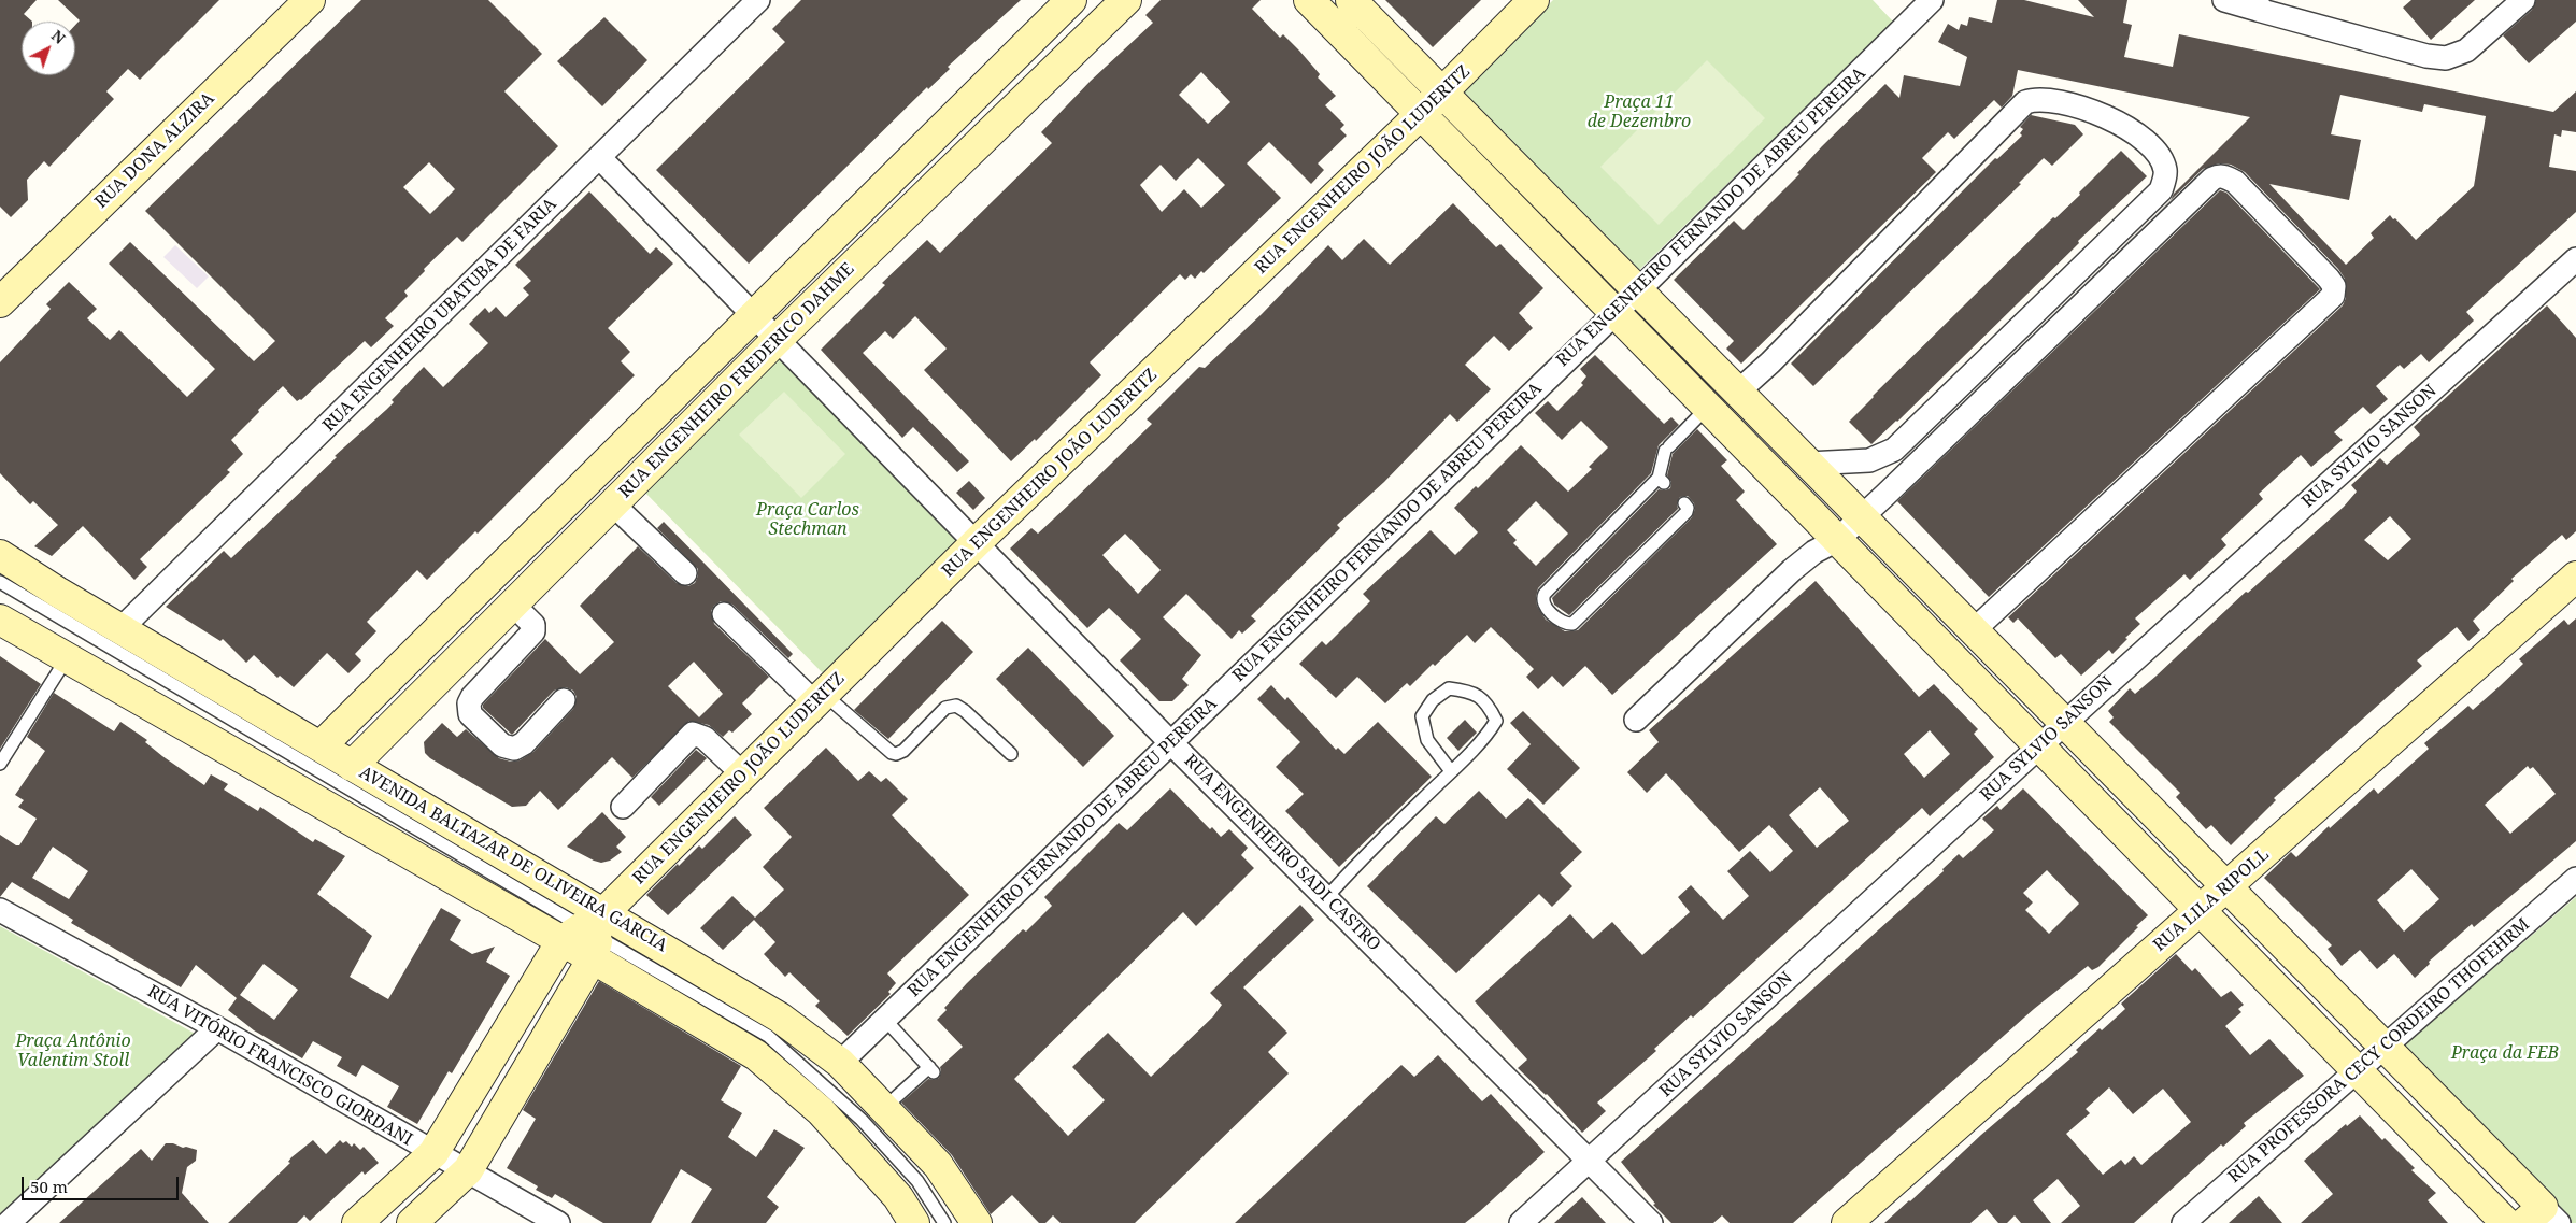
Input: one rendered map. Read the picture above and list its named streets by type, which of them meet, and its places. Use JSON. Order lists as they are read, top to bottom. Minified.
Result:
{"streets":{"street":["RUA DONA ALZIRA","RUA ENGENHEIRO JOÃO LUDERITZ","RUA ENGENHEIRO FERNANDO DE ABREU PEREIRA","RUA ENGENHEIRO UBATUBA DE FARIA","RUA ENGENHEIRO FREDERICO DAHME","RUA SYLVIO SANSON","RUA ENGENHEIRO SADI CASTRO","AVENIDA BALTAZAR DE OLIVEIRA GARCIA","RUA LILA RIPOLL","RUA PROFESSORA CECY CORDEIRO THOFEHRM","RUA VITÓRIO FRANCISCO GIORDANI"]},"crossings":[["RUA ENGENHEIRO JOÃO LUDERITZ","RUA ENGENHEIRO SADI CASTRO"],["RUA ENGENHEIRO JOÃO LUDERITZ","AVENIDA BALTAZAR DE OLIVEIRA GARCIA"],["RUA ENGENHEIRO FERNANDO DE ABREU PEREIRA","RUA ENGENHEIRO SADI CASTRO"],["RUA ENGENHEIRO FERNANDO DE ABREU PEREIRA","AVENIDA BALTAZAR DE OLIVEIRA GARCIA"],["RUA ENGENHEIRO UBATUBA DE FARIA","RUA ENGENHEIRO SADI CASTRO"],["RUA ENGENHEIRO UBATUBA DE FARIA","AVENIDA BALTAZAR DE OLIVEIRA GARCIA"],["RUA ENGENHEIRO FREDERICO DAHME","RUA ENGENHEIRO SADI CASTRO"],["RUA ENGENHEIRO FREDERICO DAHME","AVENIDA BALTAZAR DE OLIVEIRA GARCIA"],["RUA SYLVIO SANSON","RUA ENGENHEIRO SADI CASTRO"]],"parks":["Praça 11 de Dezembro","Praça Carlos Stechman","Praça Antônio Valentim Stoll","Praça da FEB"],"scale_bar":"50 m","north":"top right"}
